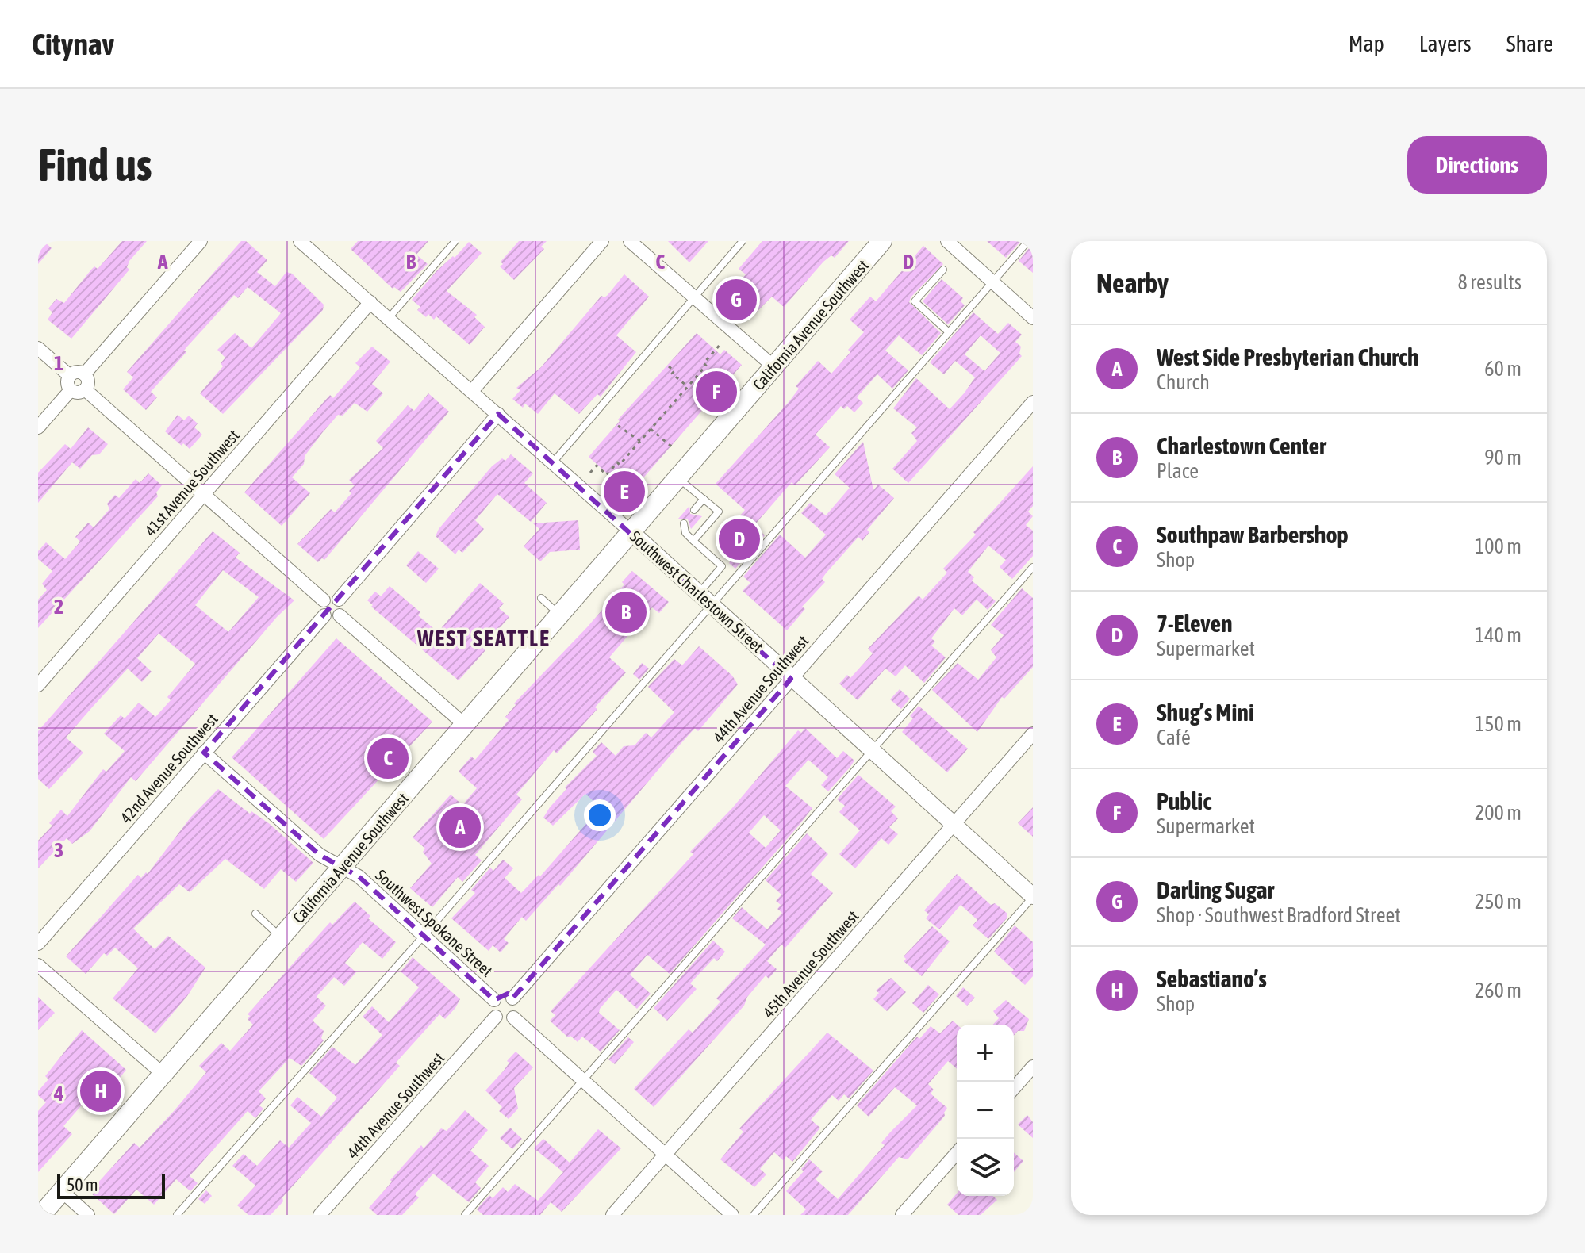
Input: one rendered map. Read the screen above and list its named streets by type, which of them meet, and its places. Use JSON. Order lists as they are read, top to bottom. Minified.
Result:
{"streets":{"main road":["California Avenue Southwest"],"street":["41st Avenue Southwest","Southwest Charlestown Street","44th Avenue Southwest","42nd Avenue Southwest","Southwest Spokane Street","45th Avenue Southwest"]},"crossings":[["California Avenue Southwest","Southwest Charlestown Street"],["California Avenue Southwest","Southwest Spokane Street"],["41st Avenue Southwest","Southwest Charlestown Street"],["Southwest Charlestown Street","44th Avenue Southwest"],["Southwest Charlestown Street","45th Avenue Southwest"],["44th Avenue Southwest","Southwest Spokane Street"],["42nd Avenue Southwest","Southwest Spokane Street"]],"districts":["WEST SEATTLE"],"scale_bar":"50 m","page":{"header":"Citynav","nav":["Map","Layers","Share"],"buttons":"Directions","title":"Find us","heading":["Nearby","8 results"],"pins":["G","F","E","D","B","C","A","H"],"list":[{"mark":"A","name":"West Side Presbyterian Church","note":"Church","value":"60 m"},{"mark":"B","name":"Charlestown Center","note":"Place","value":"90 m"},{"mark":"C","name":"Southpaw Barbershop","note":"Shop","value":"100 m"},{"mark":"D","name":"7-Eleven","note":"Supermarket","value":"140 m"},{"mark":"E","name":"Shug’s Mini","note":"Café","value":"150 m"},{"mark":"F","name":"Public","note":"Supermarket","value":"200 m"},{"mark":"G","name":"Darling Sugar","note":"Shop · Southwest Bradford Street","value":"250 m"},{"mark":"H","name":"Sebastiano’s","note":"Shop","value":"260 m"}],"map_buttons":["+","−"],"scale":"50 m"},"grid":{"columns":["A","B","C","D"],"rows":["1","2","3","4"]}}
